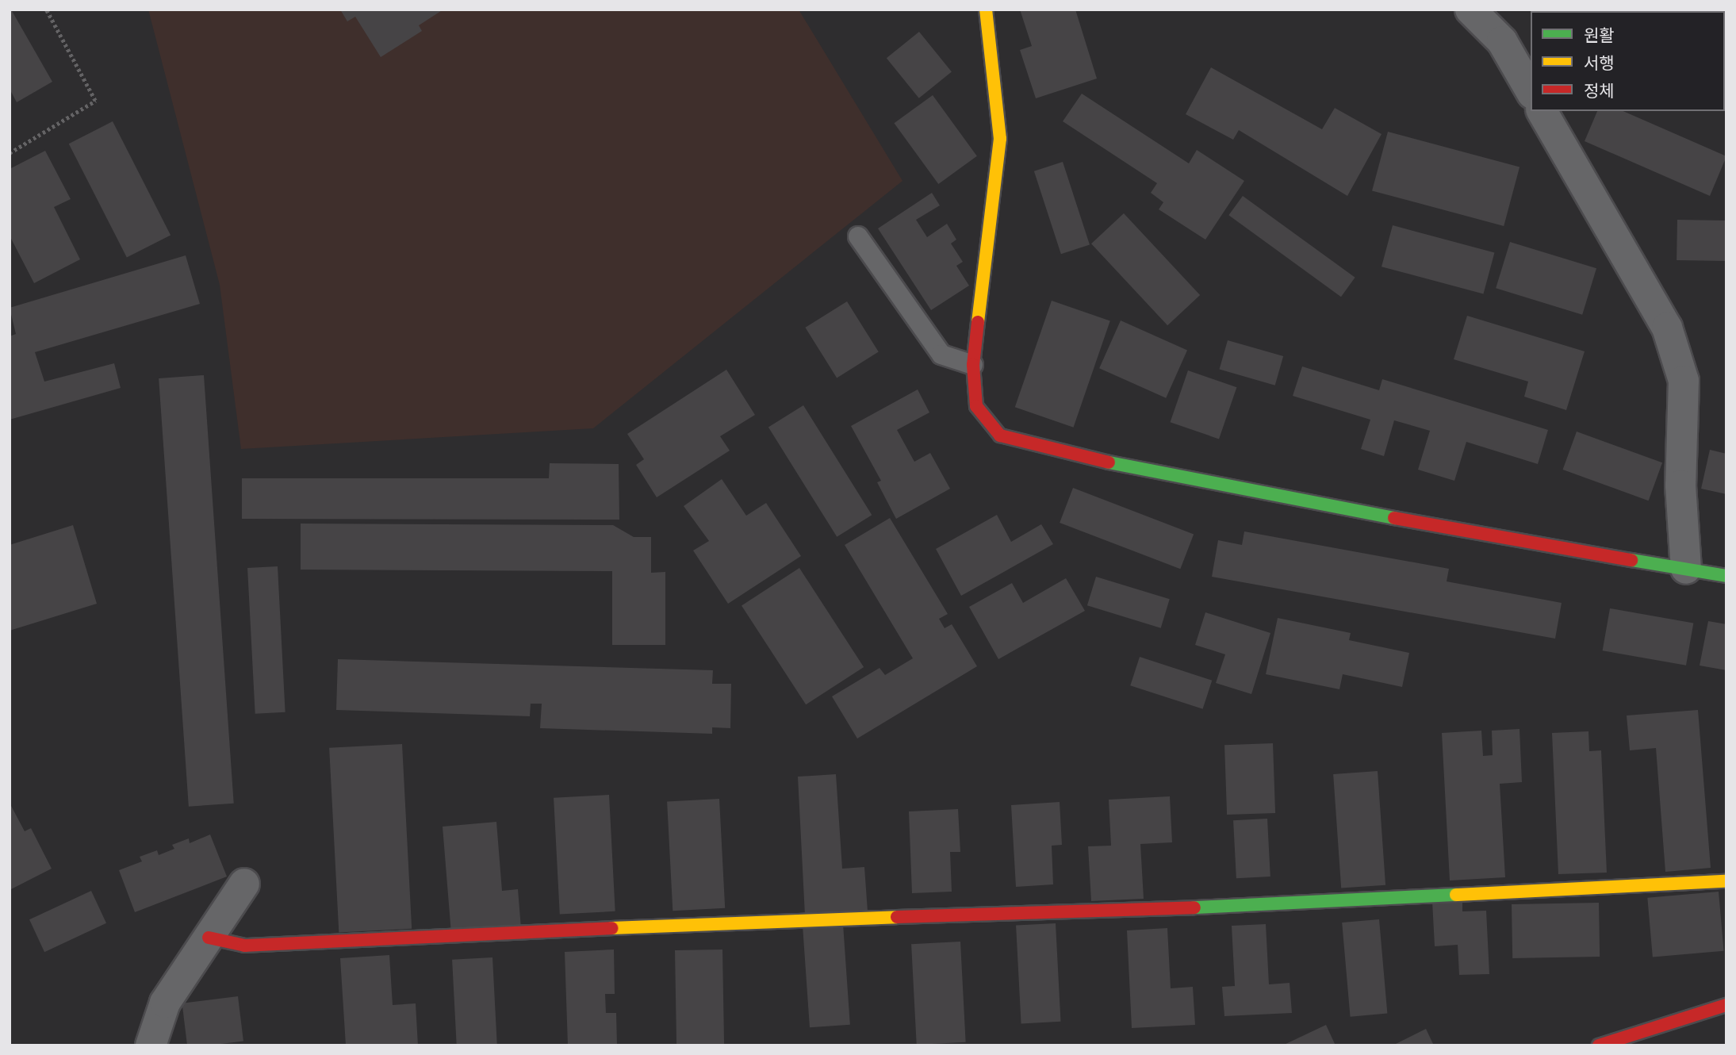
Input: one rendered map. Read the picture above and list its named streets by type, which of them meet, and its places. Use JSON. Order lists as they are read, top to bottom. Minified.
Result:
{"legend":["원활","서행","정체"]}
